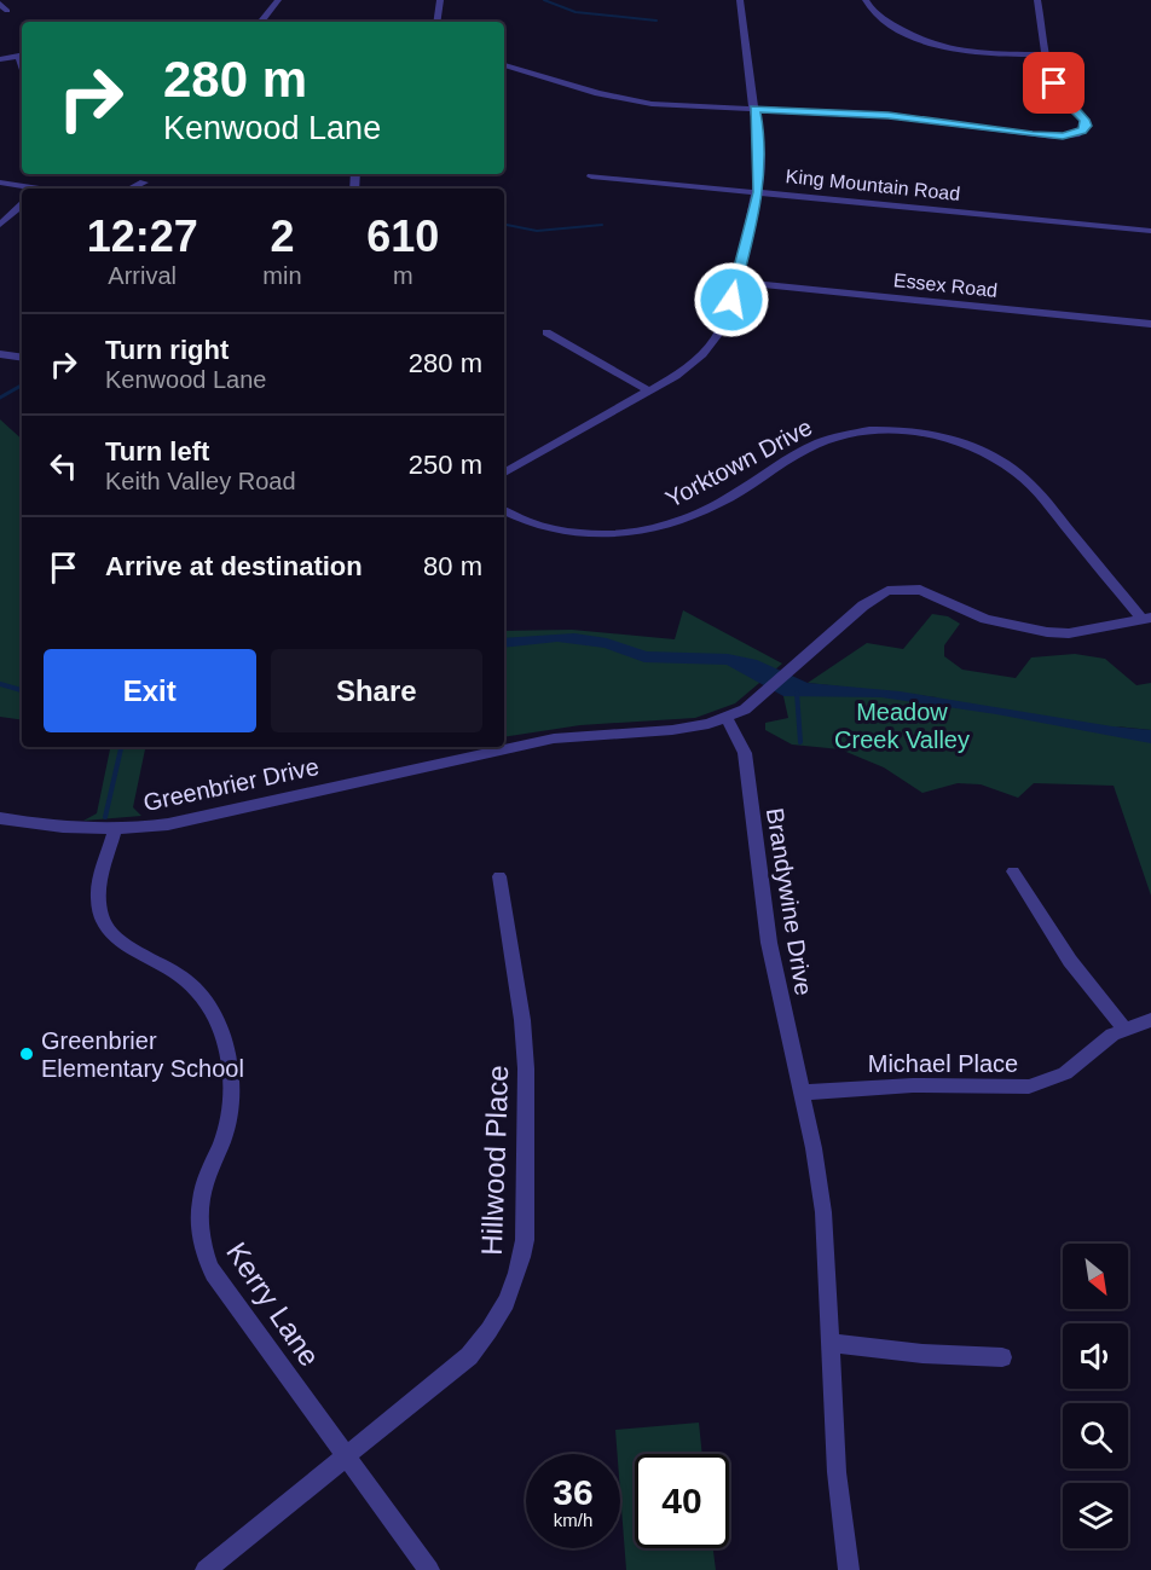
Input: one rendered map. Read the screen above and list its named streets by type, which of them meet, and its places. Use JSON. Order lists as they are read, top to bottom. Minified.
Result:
{"streets":{"street":["King Mountain Road","Essex Road","Yorktown Drive","Greenbrier Drive","Brandywine Drive","Michael Place","Hillwood Place","Kerry Lane"]},"crossings":[["Greenbrier Drive","Brandywine Drive"],["Greenbrier Drive","Kerry Lane"],["Brandywine Drive","Michael Place"],["Hillwood Place","Kerry Lane"]],"parks":["Meadow Creek Valley"],"places":["Greenbrier Elementary School"],"north":"bottom right","page":{"turn":["280 m","Kenwood Lane"],"eta":["12:27","Arrival","2","min","610","m"],"list":[{"name":"Turn right","note":"Kenwood Lane","value":"280 m"},{"name":"Turn left","note":"Keith Valley Road","value":"250 m"},{"name":"Arrive at destination","value":"80 m"}],"buttons":["Exit","Share"],"speed":"36 km/h","limit":"40"}}
